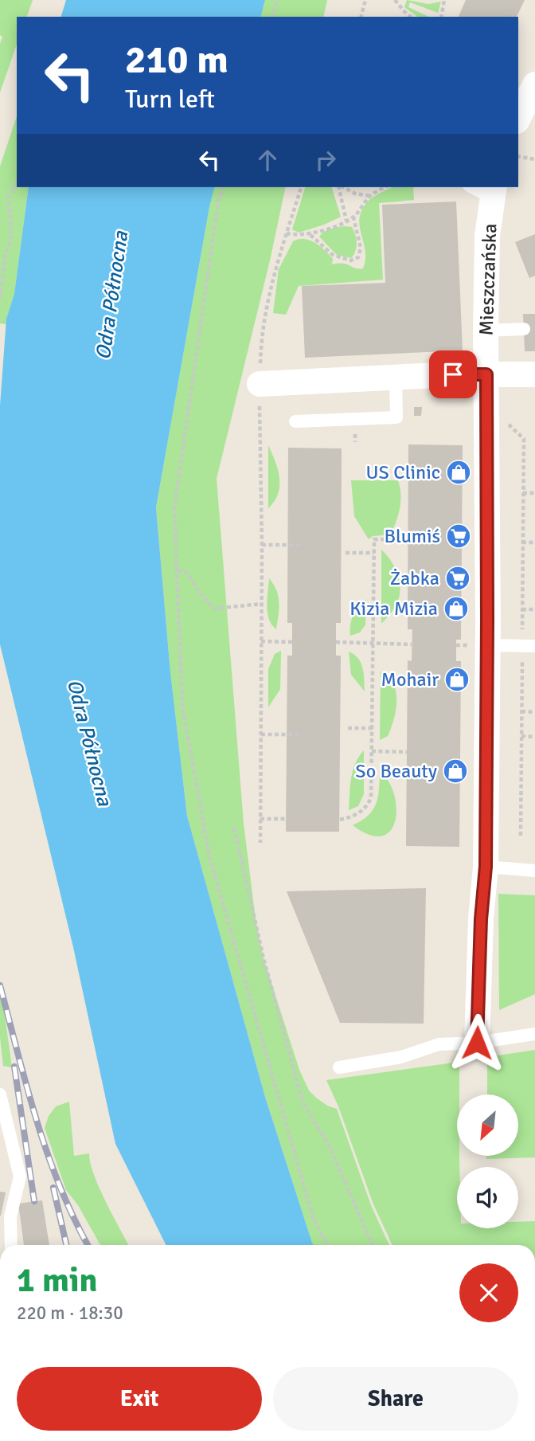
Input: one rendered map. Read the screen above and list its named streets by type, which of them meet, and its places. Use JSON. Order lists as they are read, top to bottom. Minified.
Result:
{"streets":{"street":["Mieszczańska"]},"water":["Odra Północna"],"places":{"shop":["US Clinic","Kizia Mizia","Mohair","So Beauty"],"supermarket":["Blumiś","Żabka"]},"north":"bottom left","page":{"turn":["210 m","Turn left"],"heading":["1 min","220 m · 18:30"],"buttons":["Exit","Share"]}}
